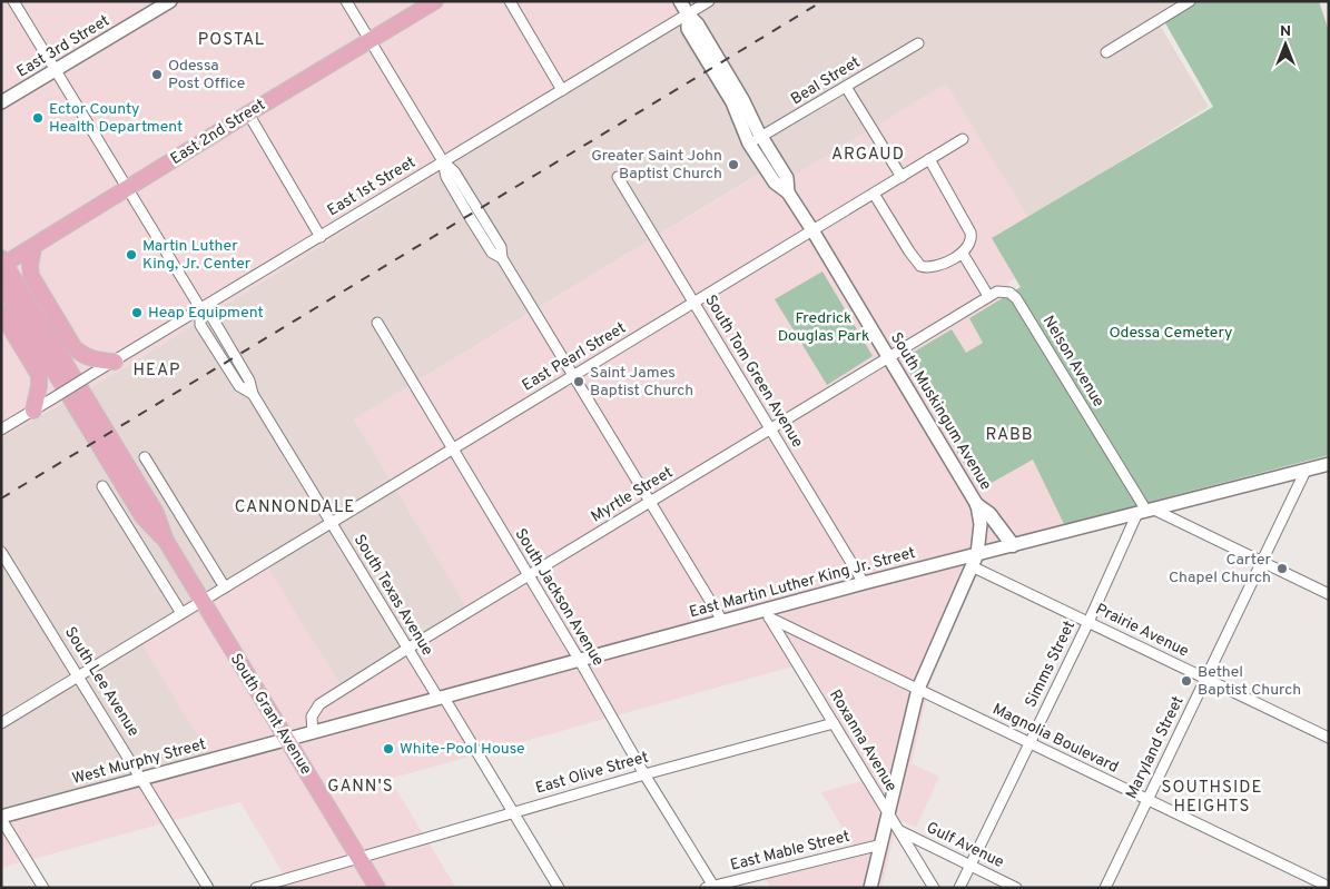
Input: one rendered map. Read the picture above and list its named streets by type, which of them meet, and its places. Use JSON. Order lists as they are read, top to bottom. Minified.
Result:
{"streets":{"main road":["East 2nd Street","South Grant Avenue"],"street":["East 3rd Street","Beal Street","East 1st Street","East Pearl Street","Nelson Avenue","South Tom Green Avenue","South Muskingum Avenue","Myrtle Street","East Martin Luther King Jr. Street","South Texas Avenue","South Jackson Avenue","Prairie Avenue","Simms Street","South Lee Avenue","Magnolia Boulevard","Roxanna Avenue","Maryland Street","West Murphy Street","East Olive Street","Gulf Avenue","East Mable Street"]},"crossings":[["East 3rd Street","South Texas Avenue"],["Beal Street","South Muskingum Avenue"],["East 2nd Street","South Texas Avenue"],["East 1st Street","South Texas Avenue"],["East Pearl Street","South Tom Green Avenue"],["East Pearl Street","South Muskingum Avenue"],["East Pearl Street","South Texas Avenue"],["East Pearl Street","South Jackson Avenue"],["East Pearl Street","South Lee Avenue"],["East Pearl Street","South Grant Avenue"],["Nelson Avenue","Myrtle Street"],["Nelson Avenue","East Martin Luther King Jr. Street"],["Nelson Avenue","Simms Street"],["South Tom Green Avenue","Myrtle Street"],["South Tom Green Avenue","East Martin Luther King Jr. Street"],["South Muskingum Avenue","Myrtle Street"],["South Muskingum Avenue","East Martin Luther King Jr. Street"],["South Muskingum Avenue","Prairie Avenue"],["South Muskingum Avenue","Magnolia Boulevard"],["South Muskingum Avenue","Roxanna Avenue"],["South Muskingum Avenue","East Mable Street"],["Myrtle Street","East Martin Luther King Jr. Street"],["Myrtle Street","South Texas Avenue"],["Myrtle Street","South Jackson Avenue"],["East Martin Luther King Jr. Street","South Texas Avenue"],["East Martin Luther King Jr. Street","South Jackson Avenue"],["East Martin Luther King Jr. Street","Simms Street"],["East Martin Luther King Jr. Street","South Grant Avenue"],["East Martin Luther King Jr. Street","Magnolia Boulevard"],["East Martin Luther King Jr. Street","Roxanna Avenue"],["East Martin Luther King Jr. Street","Maryland Street"],["East Martin Luther King Jr. Street","West Murphy Street"],["South Texas Avenue","East Olive Street"],["South Jackson Avenue","East Olive Street"],["South Jackson Avenue","East Mable Street"],["Prairie Avenue","Simms Street"],["Prairie Avenue","Maryland Street"],["Simms Street","Magnolia Boulevard"],["Simms Street","Gulf Avenue"],["South Lee Avenue","West Murphy Street"],["South Grant Avenue","West Murphy Street"],["South Grant Avenue","East Olive Street"],["Magnolia Boulevard","Roxanna Avenue"],["Magnolia Boulevard","Maryland Street"],["Roxanna Avenue","East Olive Street"],["Roxanna Avenue","Gulf Avenue"]],"districts":["POSTAL","ARGAUD","HEAP","RABB","CANNONDALE","GANN'S","SOUTHSIDE HEIGHTS"],"parks":["Fredrick Douglas Park","Odessa Cemetery"],"places":["Odessa Post Office","Ector County Health Department","Greater Saint John Baptist Church","Martin Luther King, Jr. Center","Heap Equipment","Saint James Baptist Church","Carter Chapel Church","Bethel Baptist Church","White-Pool House"],"north":"top"}
